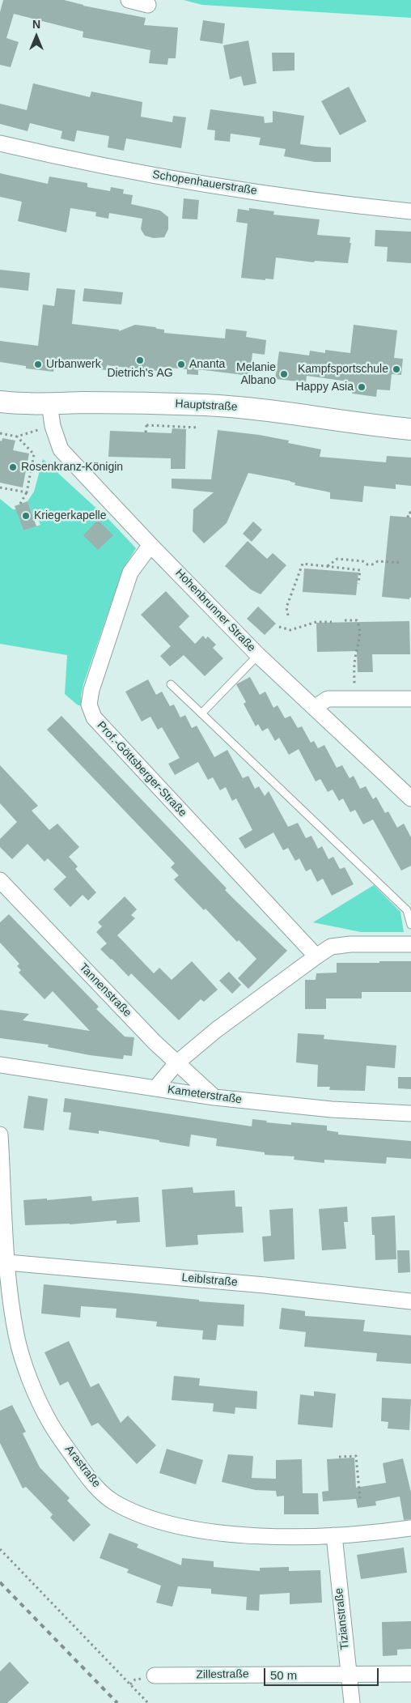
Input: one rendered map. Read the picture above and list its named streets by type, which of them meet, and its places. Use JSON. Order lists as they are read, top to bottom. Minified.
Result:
{"streets":{"street":["Schopenhauerstraße","Hauptstraße","Hohenbrunner Straße","Prof.-Göttsberger-Straße","Tannenstraße","Kameterstraße","Leiblstraße","Arastraße","Tizianstraße","Zillestraße"]},"crossings":[["Hauptstraße","Hohenbrunner Straße"],["Hohenbrunner Straße","Prof.-Göttsberger-Straße"],["Tannenstraße","Kameterstraße"],["Leiblstraße","Arastraße"],["Arastraße","Tizianstraße"],["Tizianstraße","Zillestraße"]],"places":["Dietrich's AG","Urbanwerk","Ananta","Kampfsportschule","Melanie Albano","Happy Asia","Rosenkranz-Königin","Kriegerkapelle"],"scale_bar":"50 m","north":"top"}
